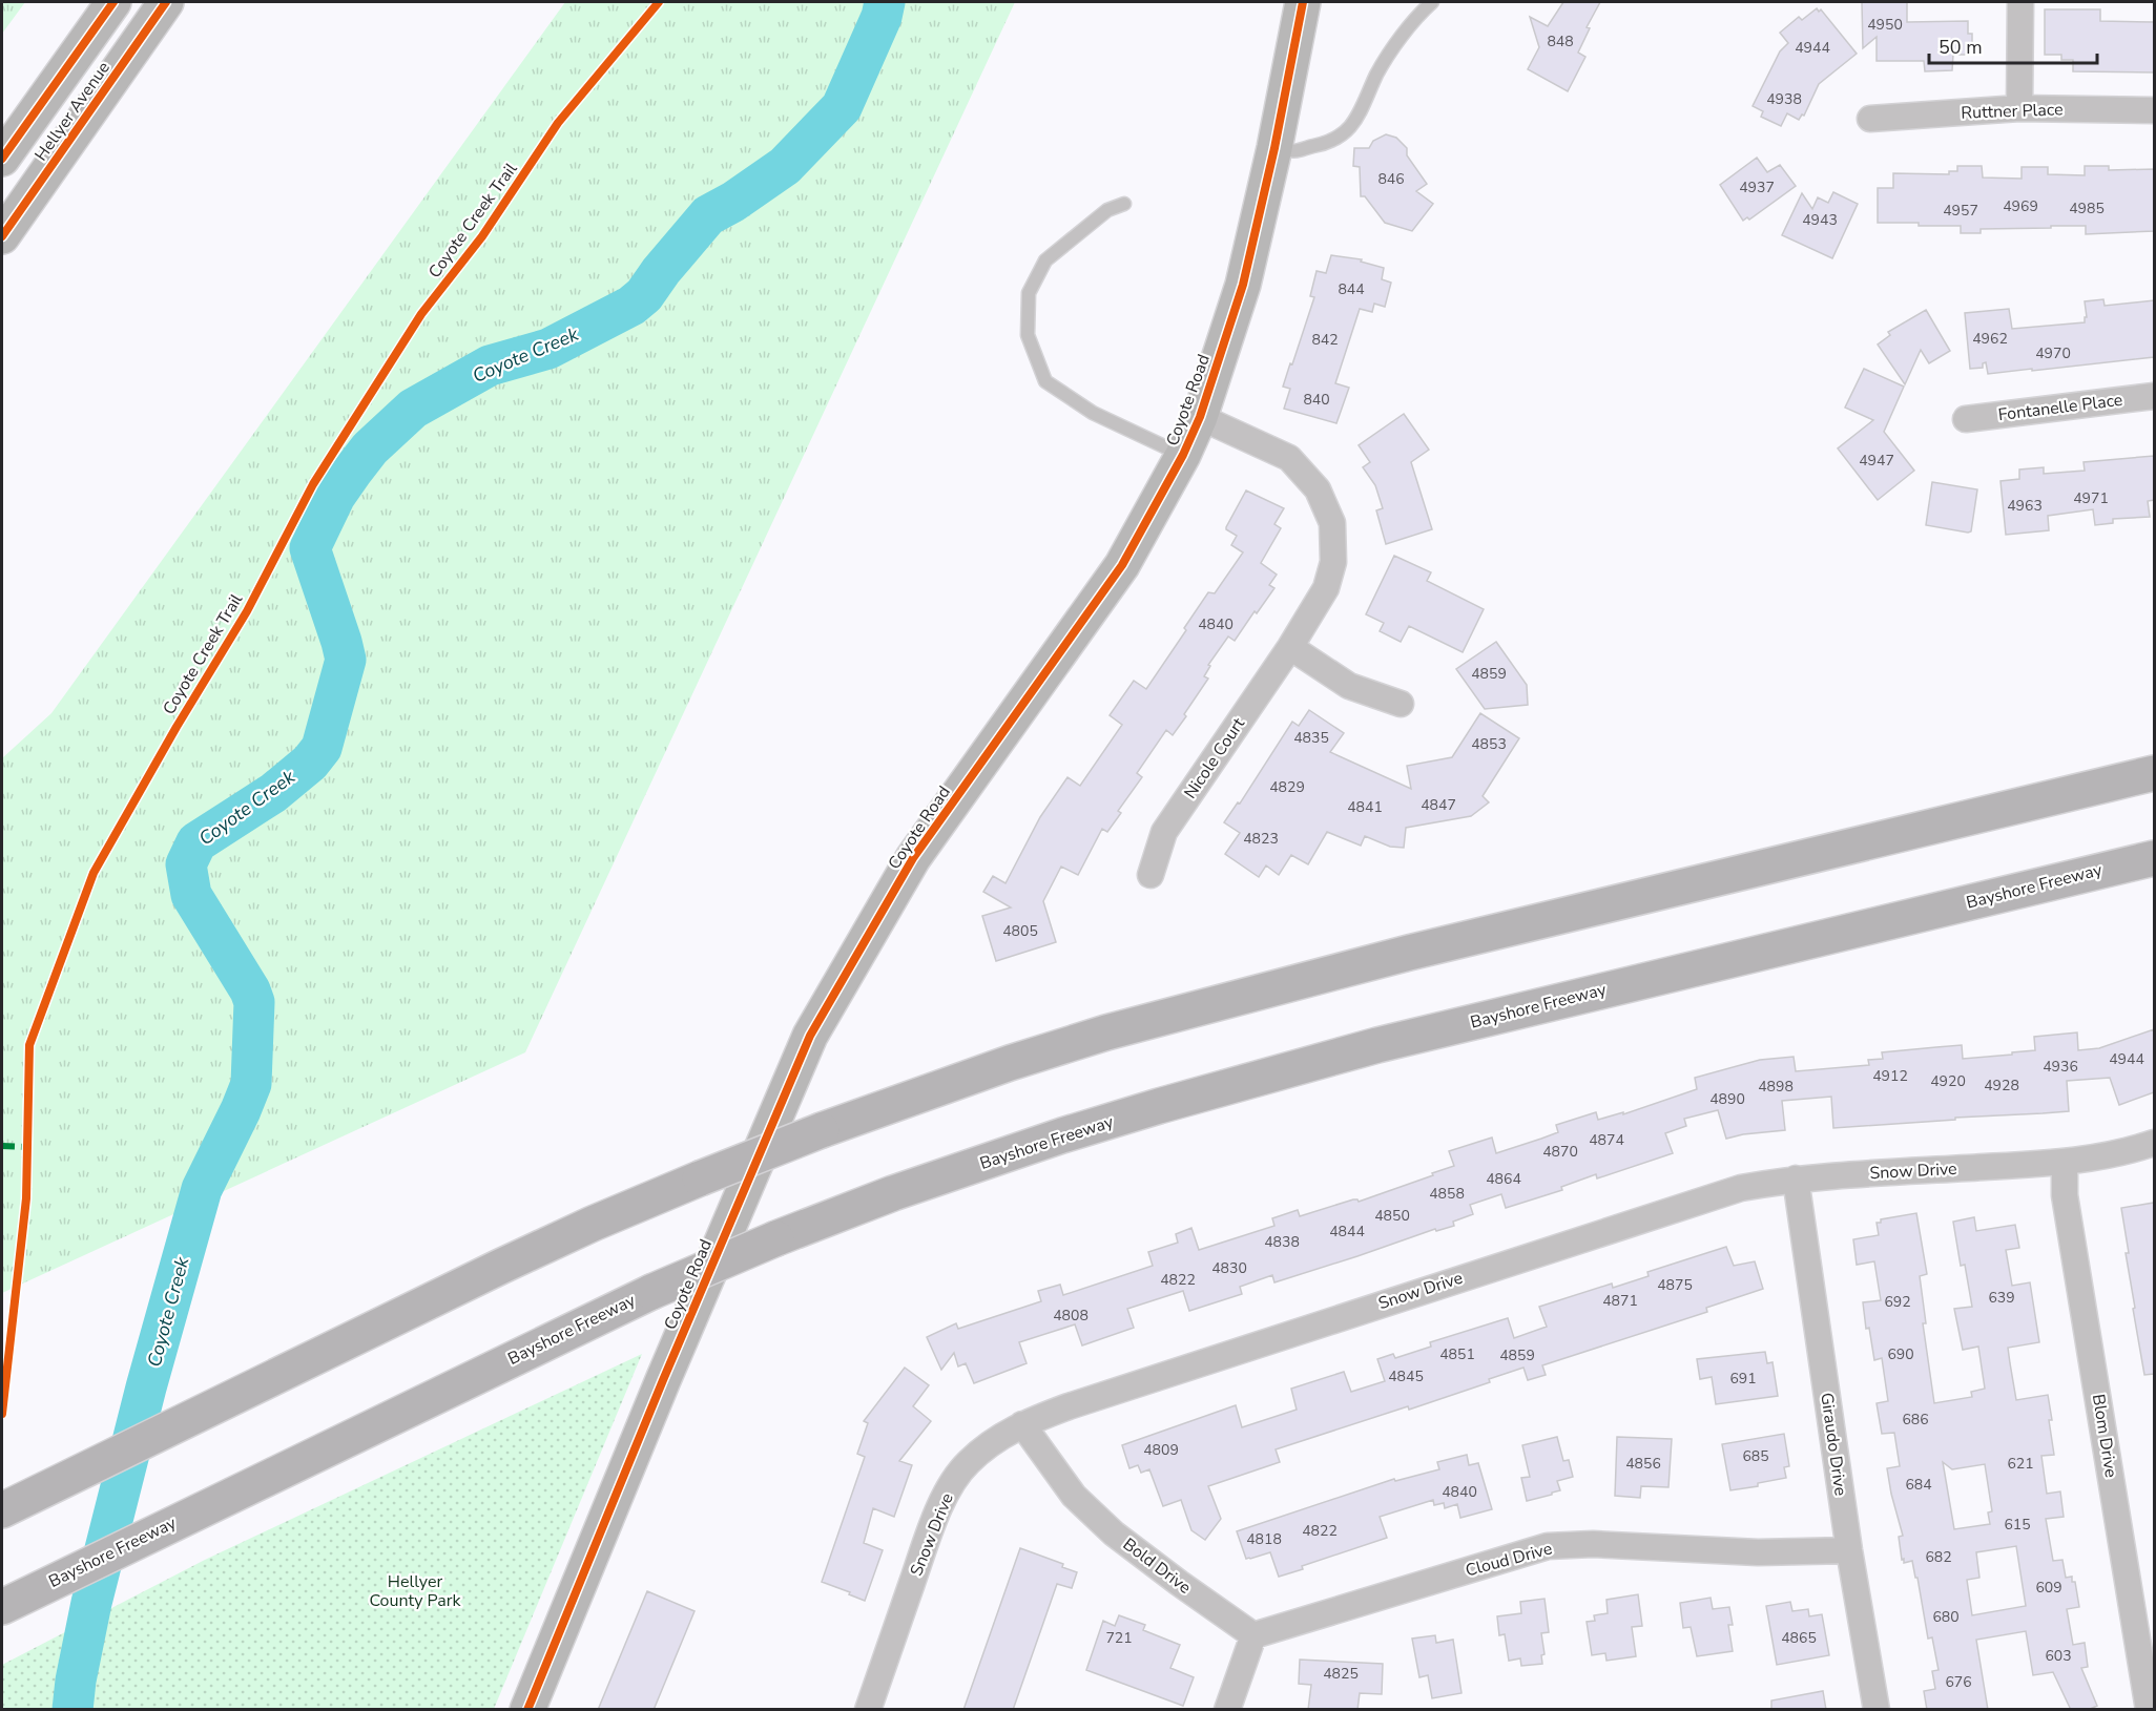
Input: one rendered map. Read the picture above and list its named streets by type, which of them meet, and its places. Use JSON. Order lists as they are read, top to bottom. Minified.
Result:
{"streets":{"highway":["Bayshore Freeway"],"street":["Hellyer Avenue","Ruttner Place","Coyote Road","Fontanelle Place","Nicole Court","Snow Drive","Blom Drive","Giraudo Drive","Cloud Drive","Bold Drive"],"cycle path":["Coyote Creek Trail"]},"crossings":[["Coyote Road","Nicole Court"],["Snow Drive","Blom Drive"],["Snow Drive","Giraudo Drive"],["Snow Drive","Bold Drive"],["Giraudo Drive","Cloud Drive"],["Cloud Drive","Bold Drive"]],"water":["Coyote Creek"],"parks":["Hellyer County Park"],"house_numbers":["4950","848","4944","4938","846","4937","4969","4985","4957","4943","844","4962","842","4970","840","4947","4971","4963","4840","4859","4835","4853","4829","4847","4841","4823","4805","4944","4936","4912","4920","4928","4898","4890","4874","4870","4864","4858","4850","4844","4838","4830","4822","4875","639","4871","692","4808","4851","690","4859","4845","691","686","4809","685","4856","621","684","4840","615","4822","4818","682","609","680","721","4865","603","4825","676"],"scale_bar":"50 m"}
